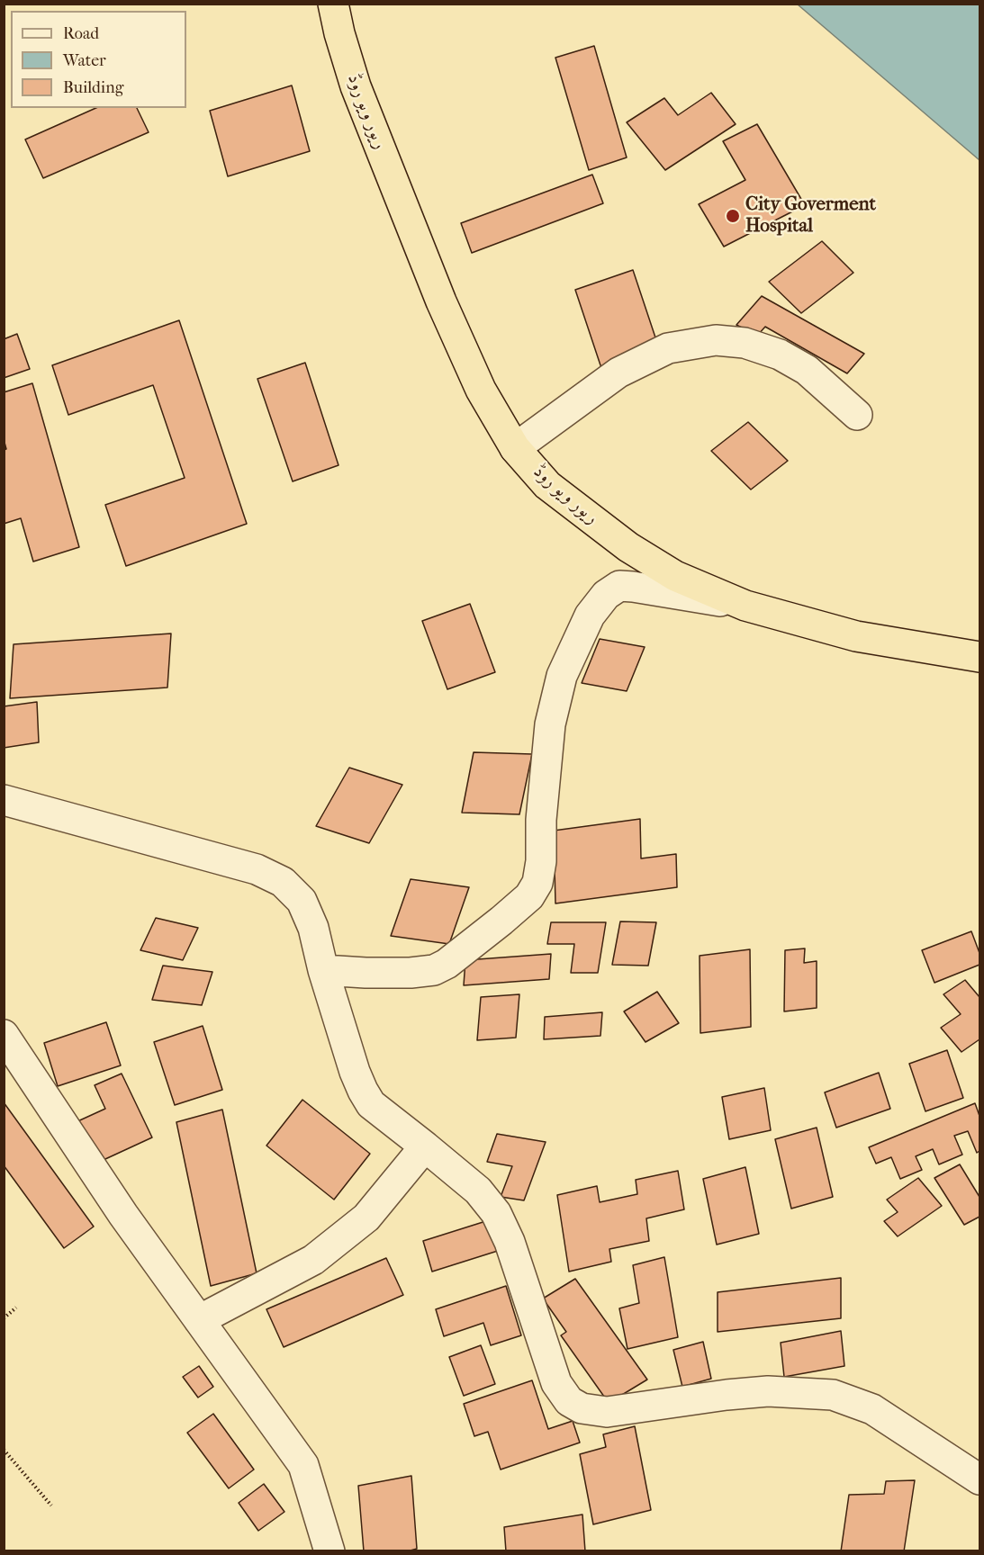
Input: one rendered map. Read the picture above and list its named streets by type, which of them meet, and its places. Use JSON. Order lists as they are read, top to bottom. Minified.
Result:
{"streets":{"highway":["ریور ویو روڈ"]},"places":["City Goverment Hospital"],"legend":["Road","Water","Building"]}
